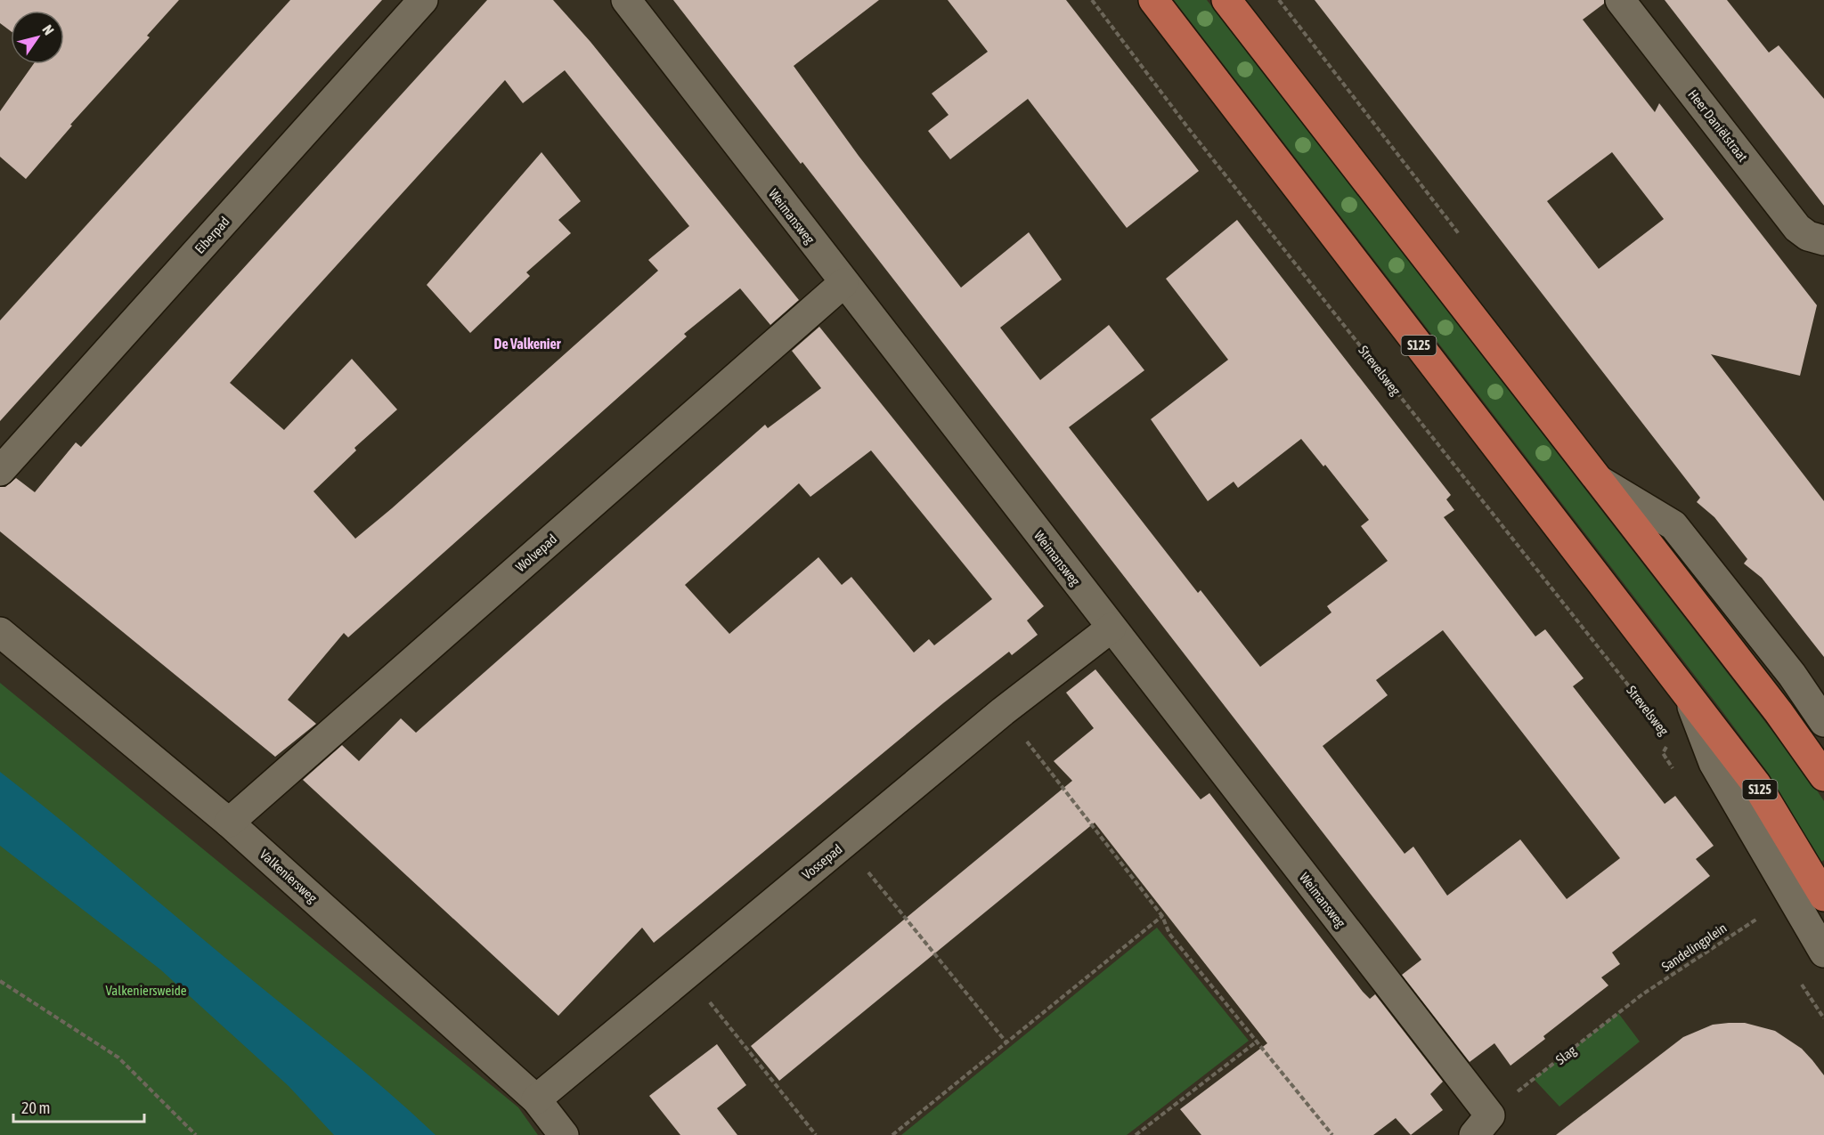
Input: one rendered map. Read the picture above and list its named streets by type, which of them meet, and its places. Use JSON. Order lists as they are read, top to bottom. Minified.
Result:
{"streets":{"main road":["S125"],"street":["Heer Daniëlstraat","Weimansweg","Eiberpad","Wolvepad","Vossepad","Valkeniersweg"],"path":["Strevelsweg","Sandelingplein","Slag"]},"crossings":[["Weimansweg","Wolvepad"],["Weimansweg","Vossepad"],["Weimansweg","Slag"],["Wolvepad","Valkeniersweg"],["Vossepad","Valkeniersweg"],["Sandelingplein","Slag"]],"districts":["De Valkenier"],"parks":["Valkeniersweide"],"scale_bar":"20 m","north":"top right"}
